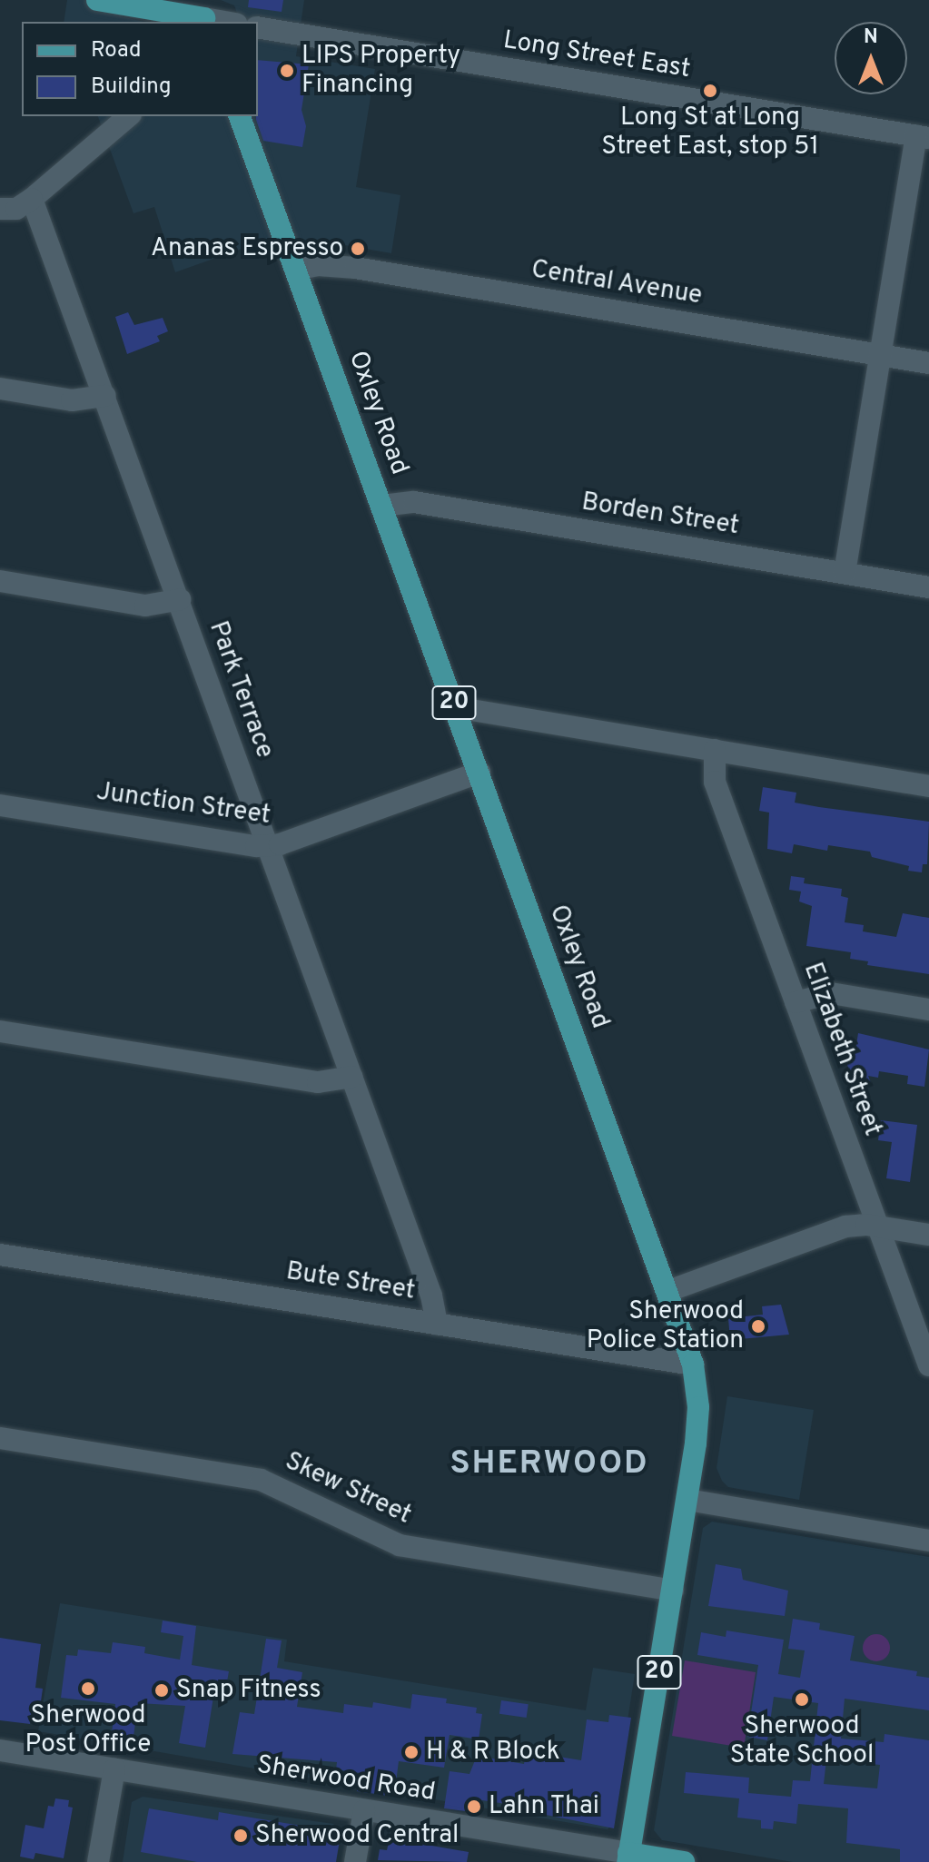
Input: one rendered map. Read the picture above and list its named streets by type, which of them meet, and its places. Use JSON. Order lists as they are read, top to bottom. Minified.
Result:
{"streets":{"main road":["Oxley Road","20","Sherwood Road"],"street":["Long Street East","Central Avenue","Borden Street","Park Terrace","Junction Street","Elizabeth Street","Bute Street","Skew Street"]},"crossings":[["Central Avenue","Oxley Road"],["Oxley Road","Borden Street"],["Oxley Road","Junction Street"],["Oxley Road","Bute Street"],["Oxley Road","Skew Street"],["Oxley Road","Sherwood Road"],["Park Terrace","Junction Street"],["Park Terrace","Bute Street"]],"districts":["SHERWOOD"],"places":["LIPS Property Financing","Long St at Long Street East, stop 51","Ananas Espresso","Sherwood Police Station","Sherwood Post Office","Snap Fitness","Sherwood State School","H & R Block","Lahn Thai","Sherwood Central"],"legend":["Road","Building"],"north":"top"}
